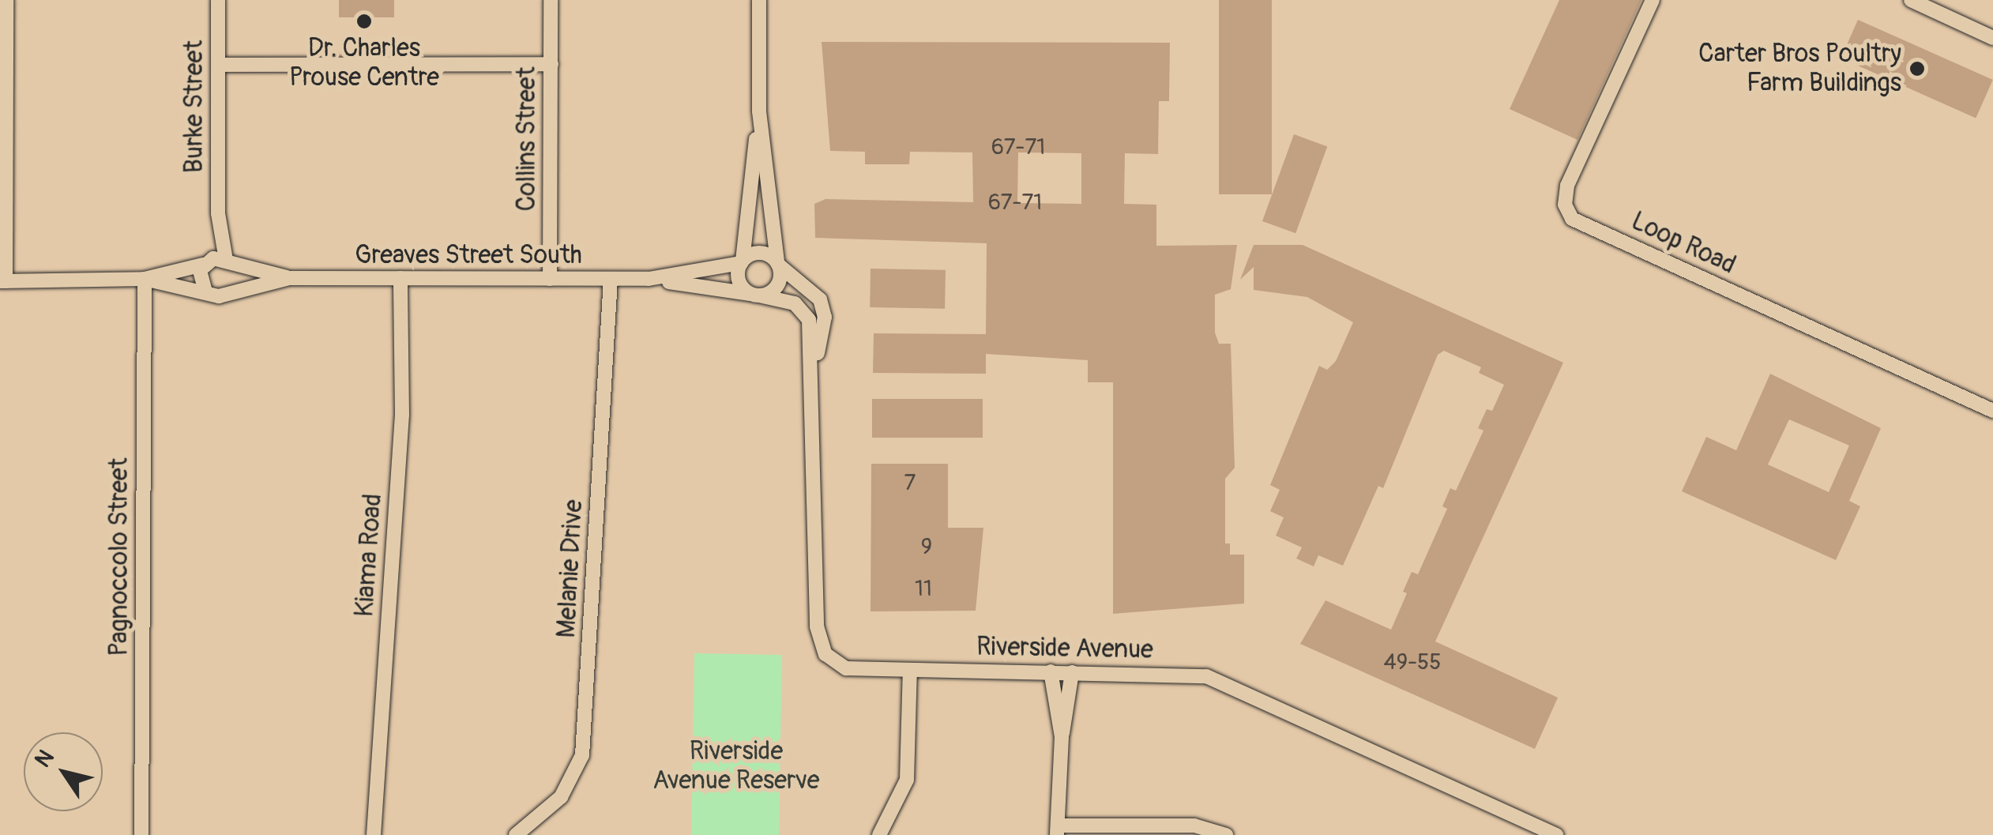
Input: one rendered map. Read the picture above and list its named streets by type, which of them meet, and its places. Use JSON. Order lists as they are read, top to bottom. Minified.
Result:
{"streets":{"street":["Burke Street","Collins Street","Loop Road","Greaves Street South","Kiama Road","Pagnoccolo Street","Melanie Drive","Riverside Avenue"]},"crossings":[["Burke Street","Greaves Street South"],["Collins Street","Greaves Street South"],["Greaves Street South","Kiama Road"],["Greaves Street South","Melanie Drive"],["Greaves Street South","Riverside Avenue"]],"parks":["Riverside Avenue Reserve"],"places":["Dr. Charles Prouse Centre","Carter Bros Poultry Farm Buildings"],"house_numbers":["67-71","67-71","7","9","11","49-55"],"north":"top left"}
